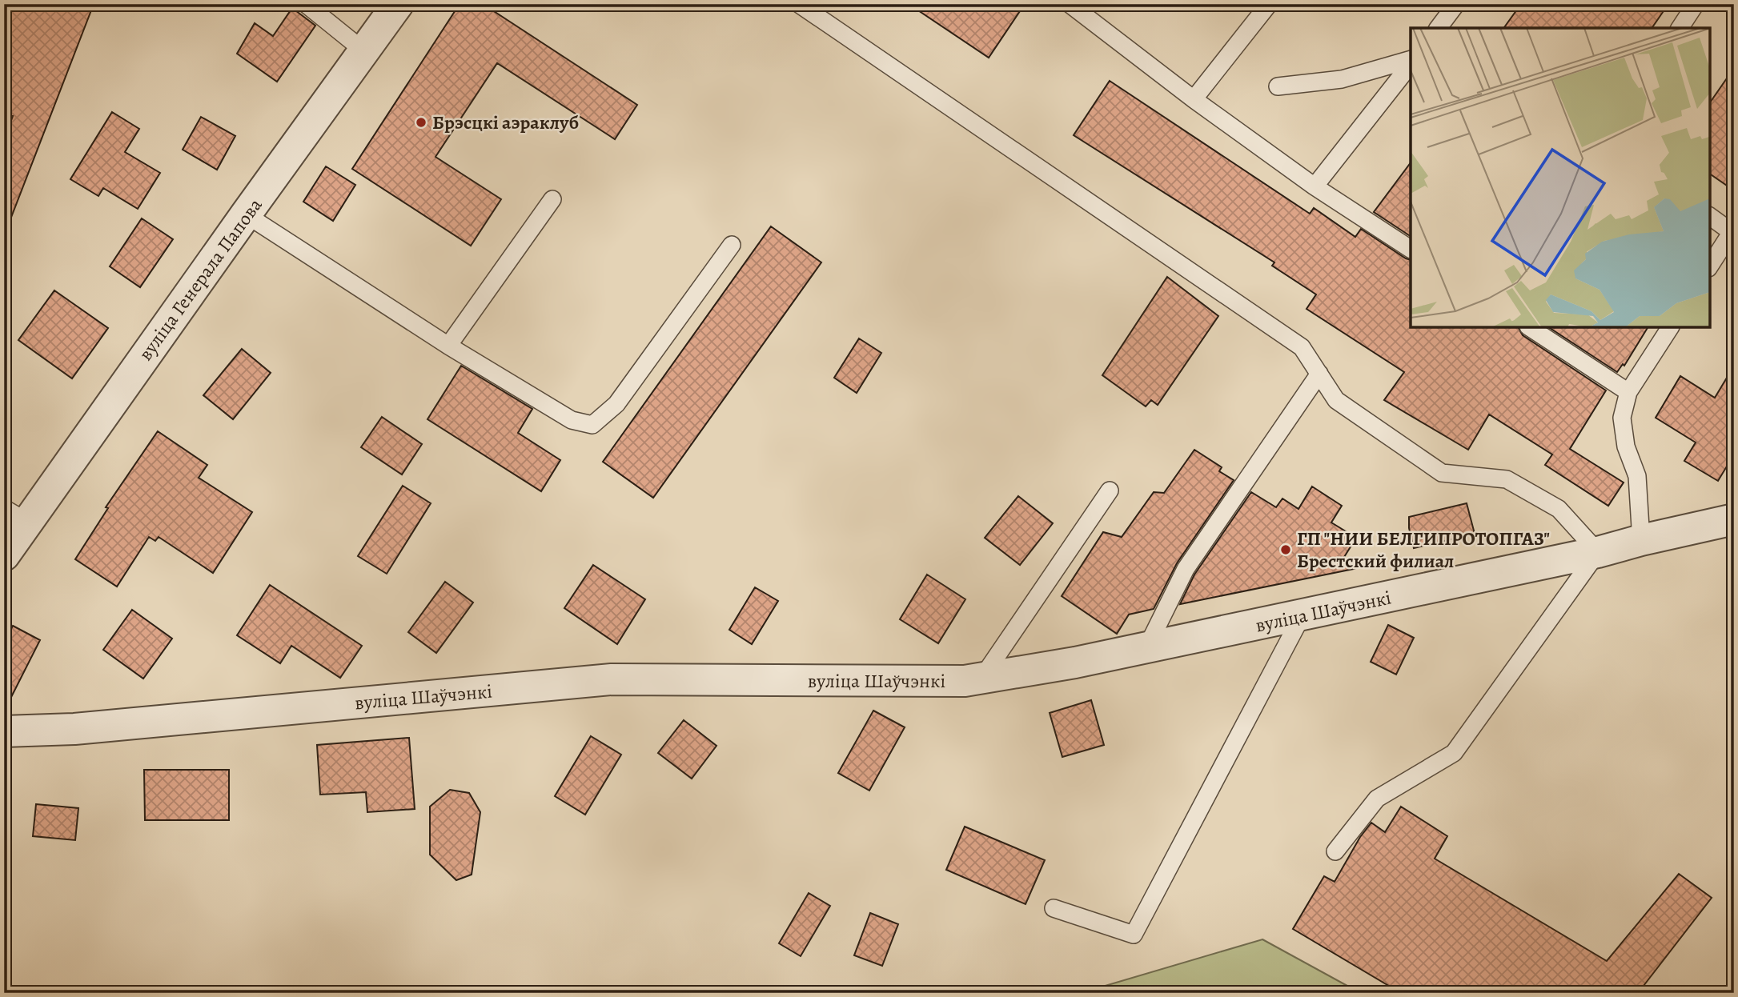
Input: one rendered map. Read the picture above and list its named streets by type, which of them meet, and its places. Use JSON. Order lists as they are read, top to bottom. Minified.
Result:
{"streets":{"street":["вуліца Генерала Папова","вуліца Шаўчэнкі"]},"places":["Брэсцкі аэраклуб","ГП \"НИИ БЕЛГИПРОТОПГАЗ\" Брестский филиал"]}
